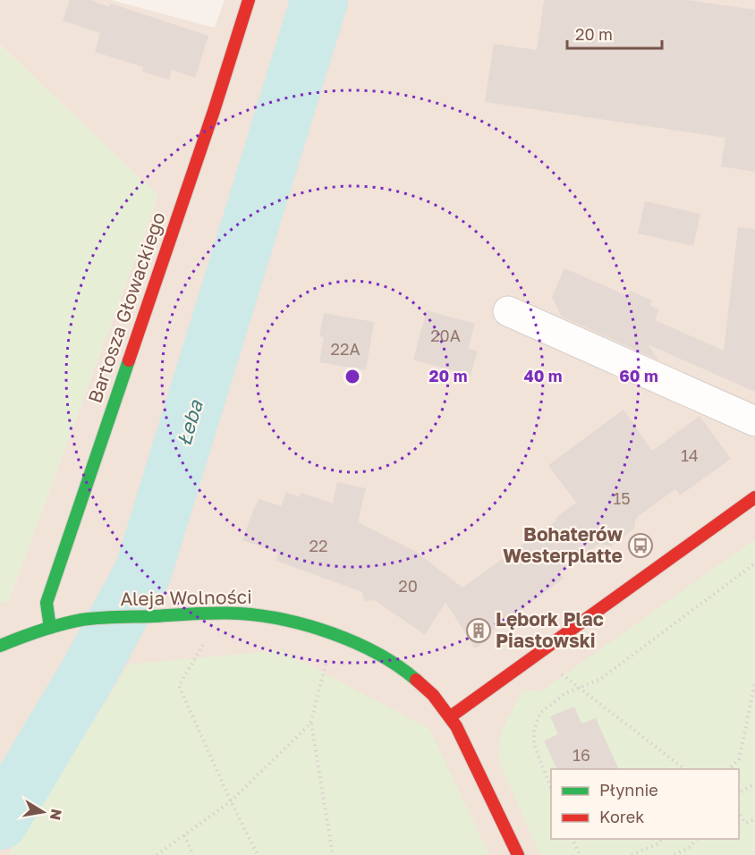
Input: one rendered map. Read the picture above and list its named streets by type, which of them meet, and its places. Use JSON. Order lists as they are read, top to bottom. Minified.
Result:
{"streets":{"street":["Bartosza Głowackiego","Aleja Wolności"]},"crossings":[["Bartosza Głowackiego","Aleja Wolności"]],"water":["Łeba"],"places":{"bus stop":["Bohaterów Westerplatte"],"building":["Lębork Plac Piastowski"]},"house_numbers":["20A","22A","14","15","22","20","16"],"legend":["Płynnie","Korek"],"scale_bar":"20 m","north":"right","rings":["20 m","40 m","60 m"]}
